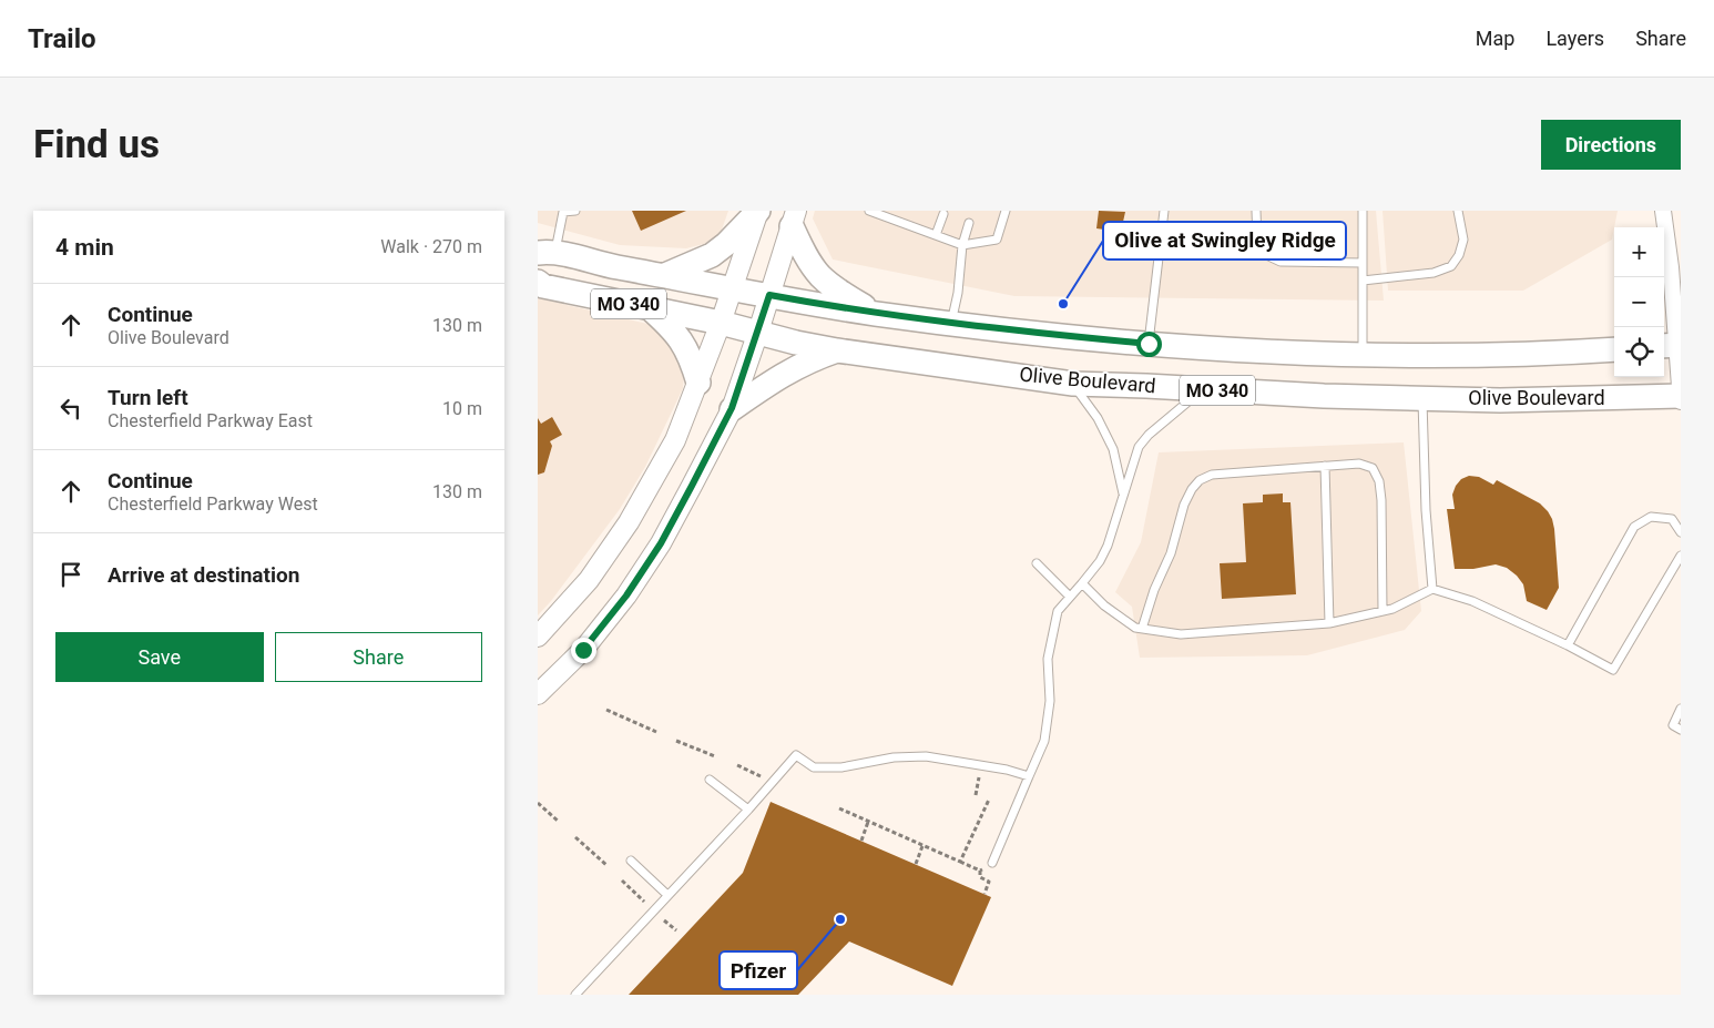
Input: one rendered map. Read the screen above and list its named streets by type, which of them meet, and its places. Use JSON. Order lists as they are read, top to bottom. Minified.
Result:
{"streets":{"main road":["MO 340","Olive Boulevard"]},"places":["Olive at Swingley Ridge","Pfizer"],"page":{"header":"Trailo","nav":["Map","Layers","Share"],"buttons":["Directions",["Save","Share"]],"title":"Find us","heading":["4 min","Walk · 270 m"],"map_buttons":["+","−"],"list":[["Continue","Olive Boulevard","130 m"],["Turn left","Chesterfield Parkway East","10 m"],["Continue","Chesterfield Parkway West","130 m"],"Arrive at destination"]}}
